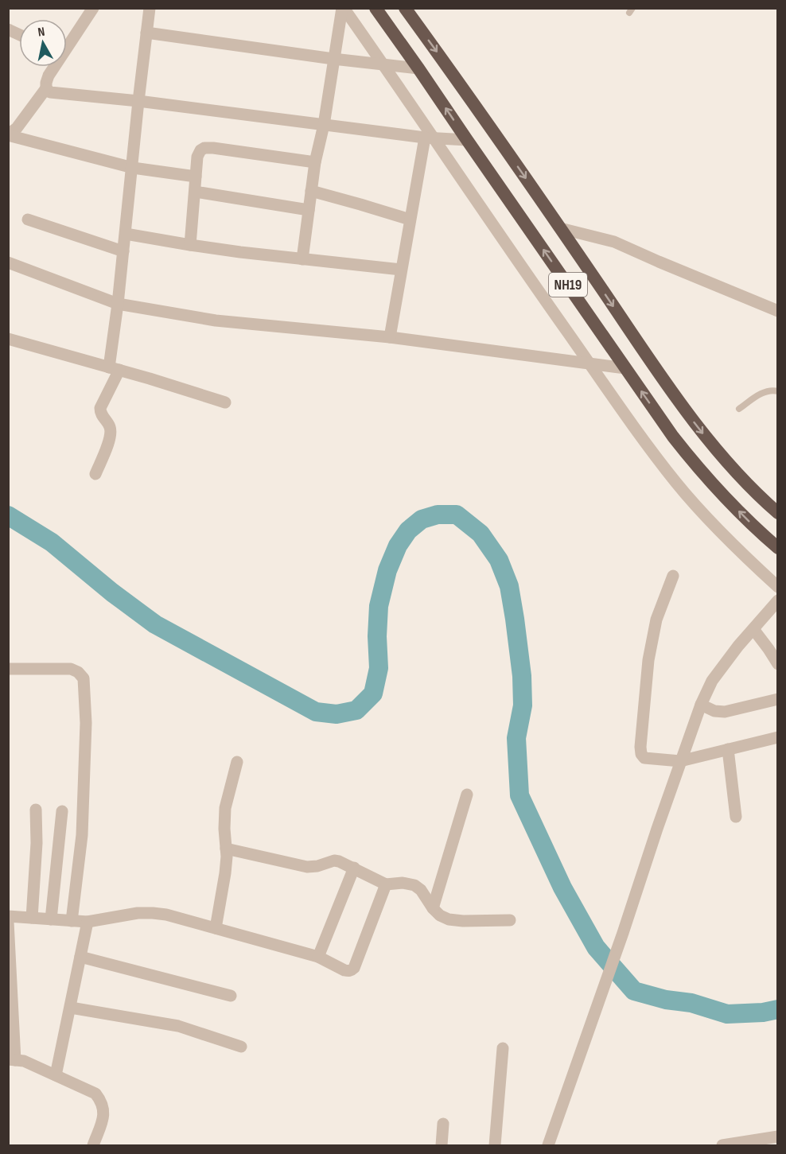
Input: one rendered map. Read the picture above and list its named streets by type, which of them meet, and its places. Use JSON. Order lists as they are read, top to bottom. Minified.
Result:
{"streets":{"highway":["NH19"]},"north":"top"}
